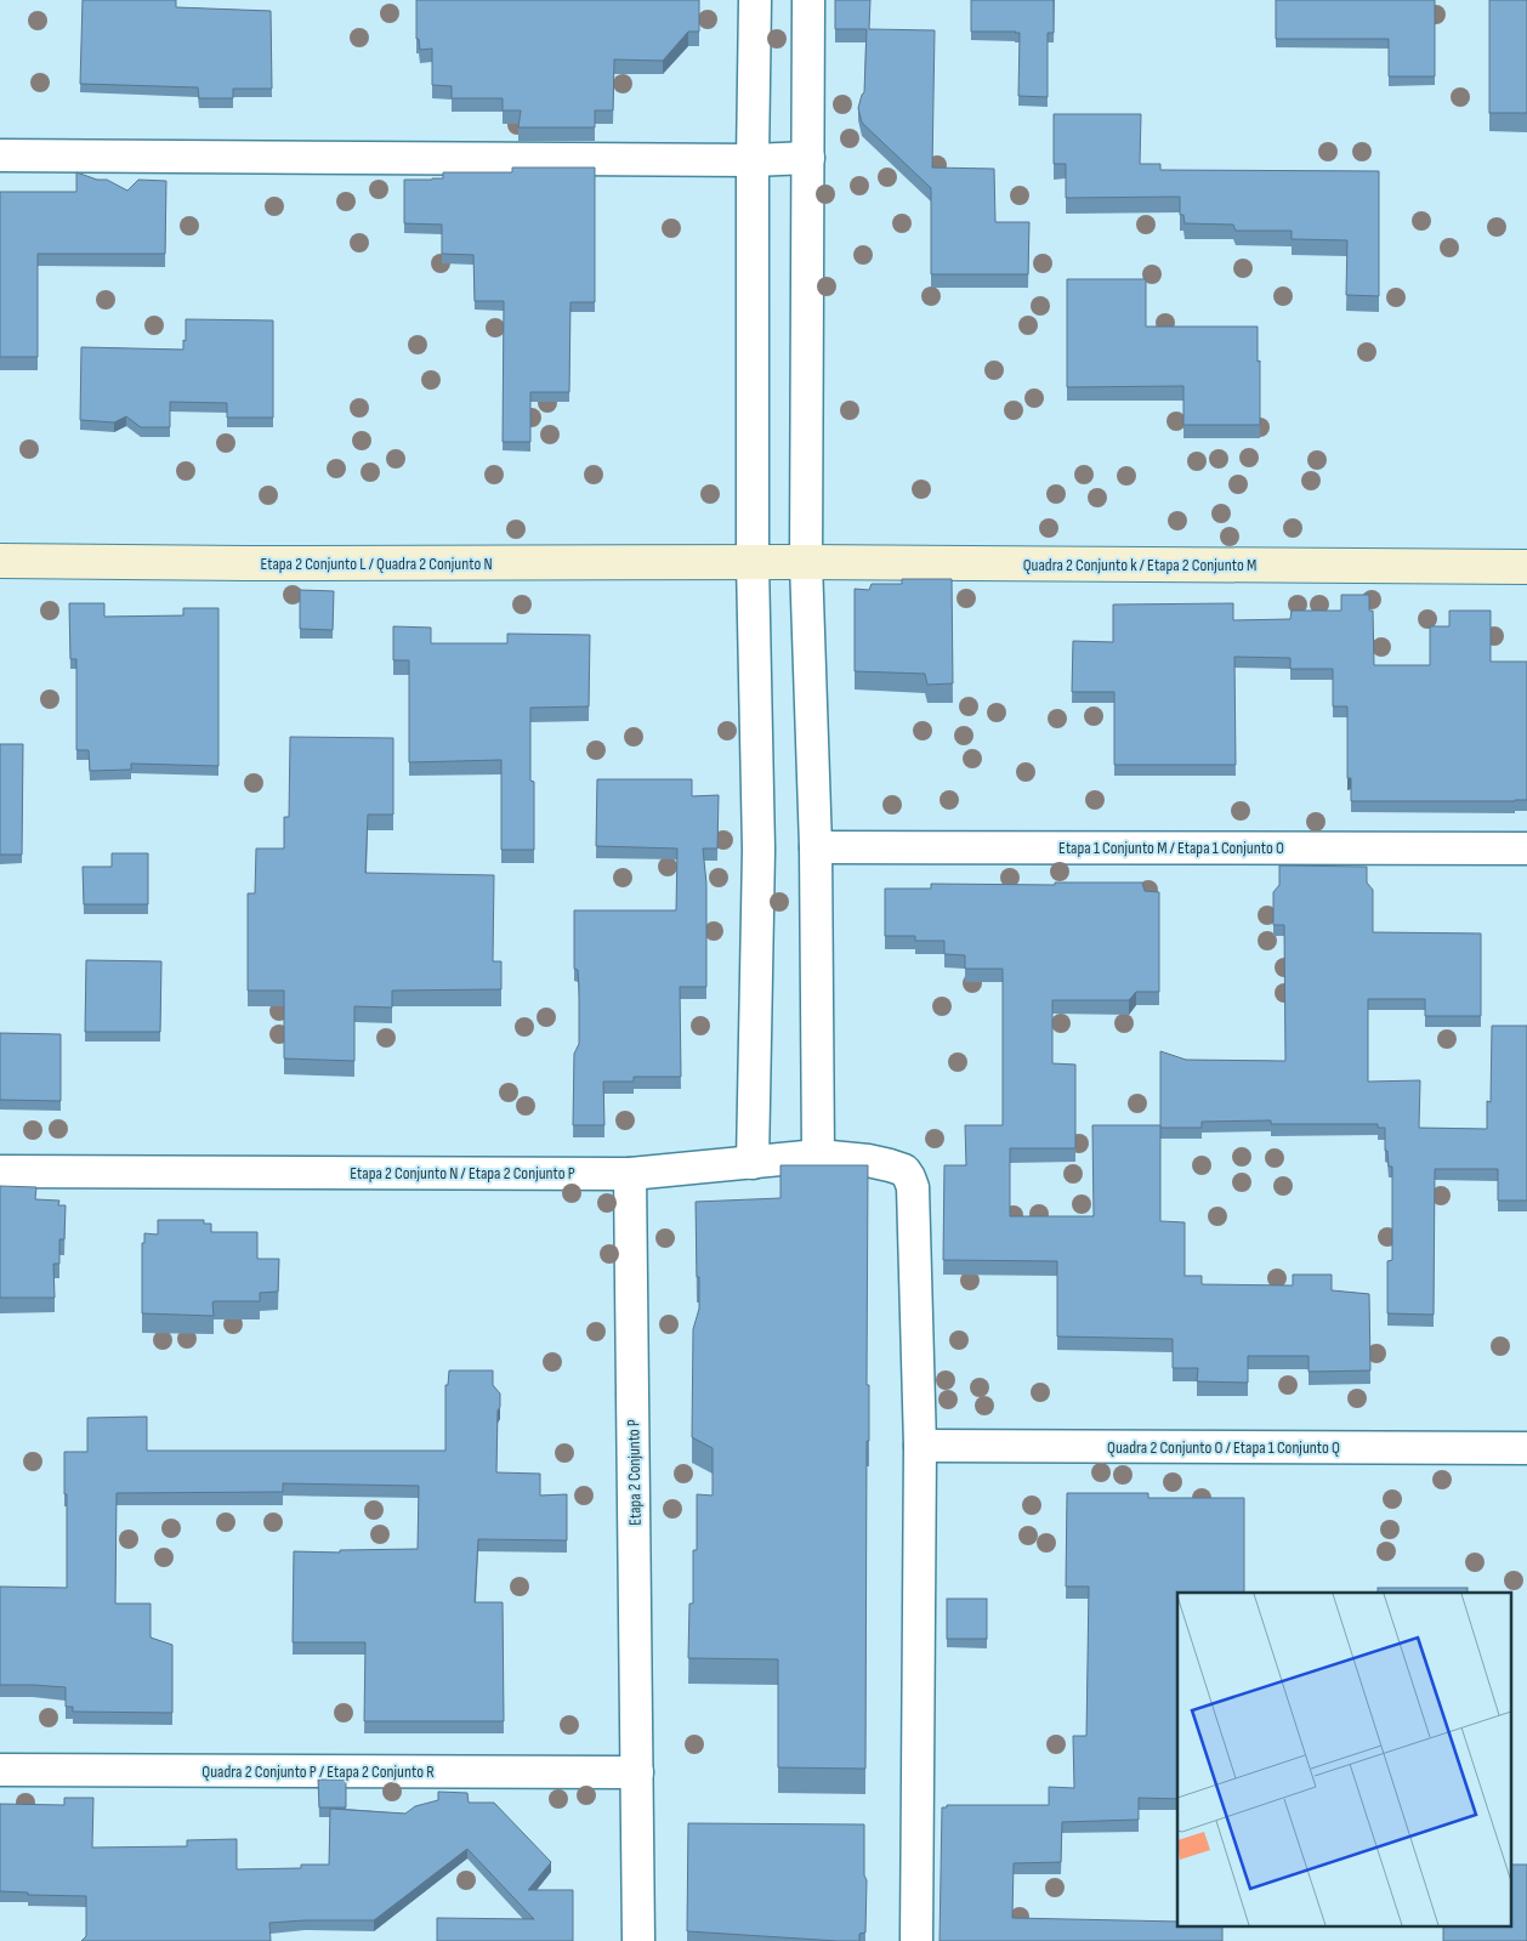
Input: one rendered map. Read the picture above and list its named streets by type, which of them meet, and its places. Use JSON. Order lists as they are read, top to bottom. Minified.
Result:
{"streets":{"street":["Etapa 2 Conjunto L / Quadra 2 Conjunto N","Quadra 2 Conjunto k / Etapa 2 Conjunto M","Etapa 1 Conjunto M / Etapa 1 Conjunto O","Etapa 2 Conjunto N / Etapa 2 Conjunto P","Quadra 2 Conjunto O / Etapa 1 Conjunto Q","Etapa 2 Conjunto P","Quadra 2 Conjunto P / Etapa 2 Conjunto R"]},"crossings":[["Etapa 2 Conjunto L / Quadra 2 Conjunto N","Quadra 2 Conjunto k / Etapa 2 Conjunto M"],["Etapa 2 Conjunto N / Etapa 2 Conjunto P","Quadra 2 Conjunto O / Etapa 1 Conjunto Q"],["Etapa 2 Conjunto N / Etapa 2 Conjunto P","Etapa 2 Conjunto P"],["Etapa 2 Conjunto P","Quadra 2 Conjunto P / Etapa 2 Conjunto R"]]}
